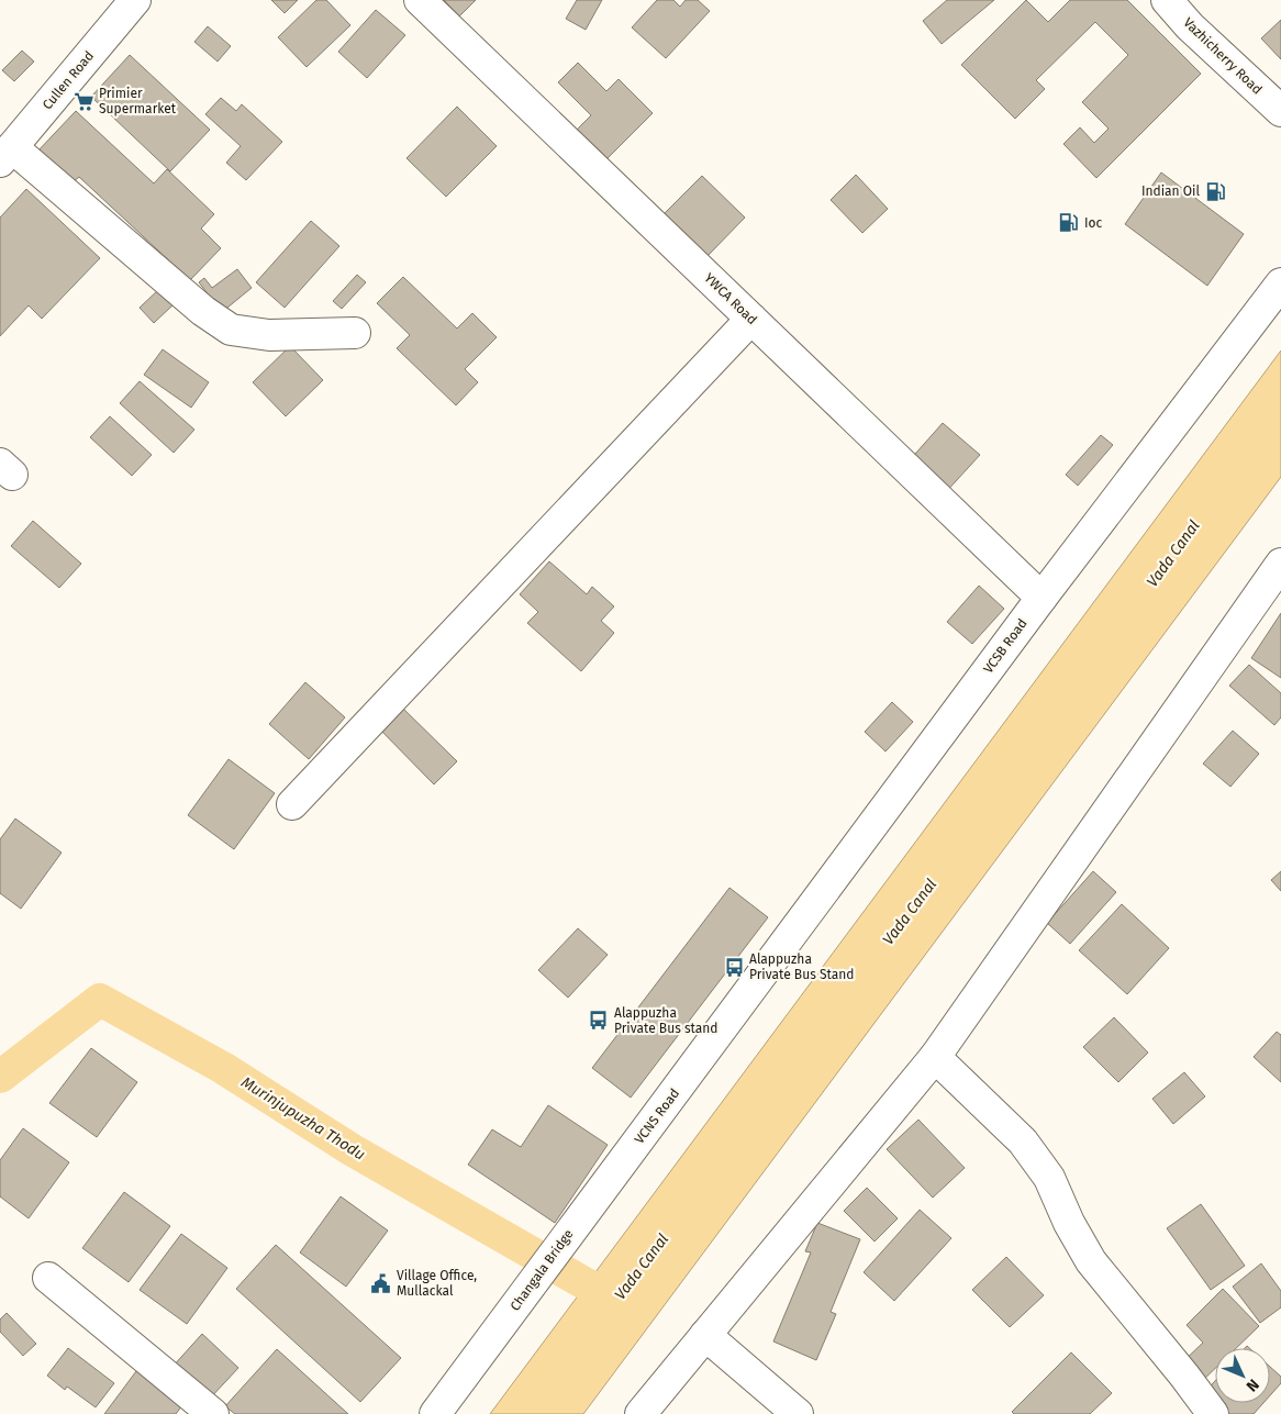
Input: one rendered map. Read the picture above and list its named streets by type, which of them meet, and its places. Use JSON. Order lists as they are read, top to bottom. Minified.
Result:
{"streets":{"main road":["Vazhicherry Road","Cullen Road","YWCA Road","VCSB Road","VCNS Road","Changala Bridge"]},"crossings":[["YWCA Road","VCSB Road"],["VCSB Road","VCNS Road"],["VCNS Road","Changala Bridge"]],"water":["Vada Canal","Murinjupuzha Thodu"],"places":{"supermarket":["Primier Supermarket"],"fuel station":["Indian Oil","Ioc"],"bus stop":["Alappuzha Private Bus Stand","Alappuzha Private Bus stand"],"public building":["Village Office, Mullackal"]},"north":"bottom right"}
